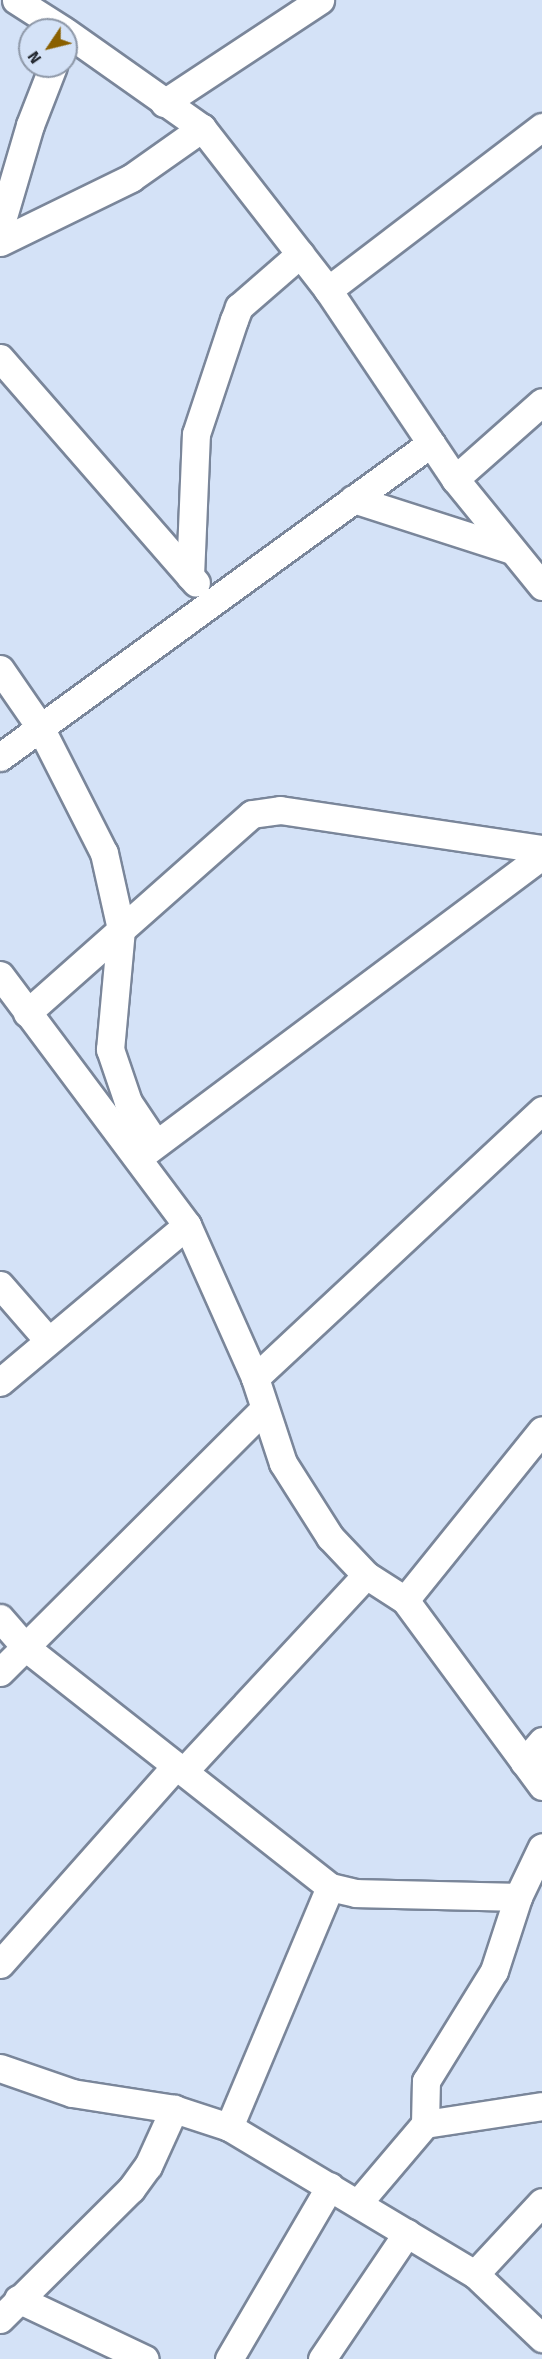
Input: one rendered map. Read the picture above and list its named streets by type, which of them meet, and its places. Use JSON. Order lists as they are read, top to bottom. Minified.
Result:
{"north":"bottom left"}
